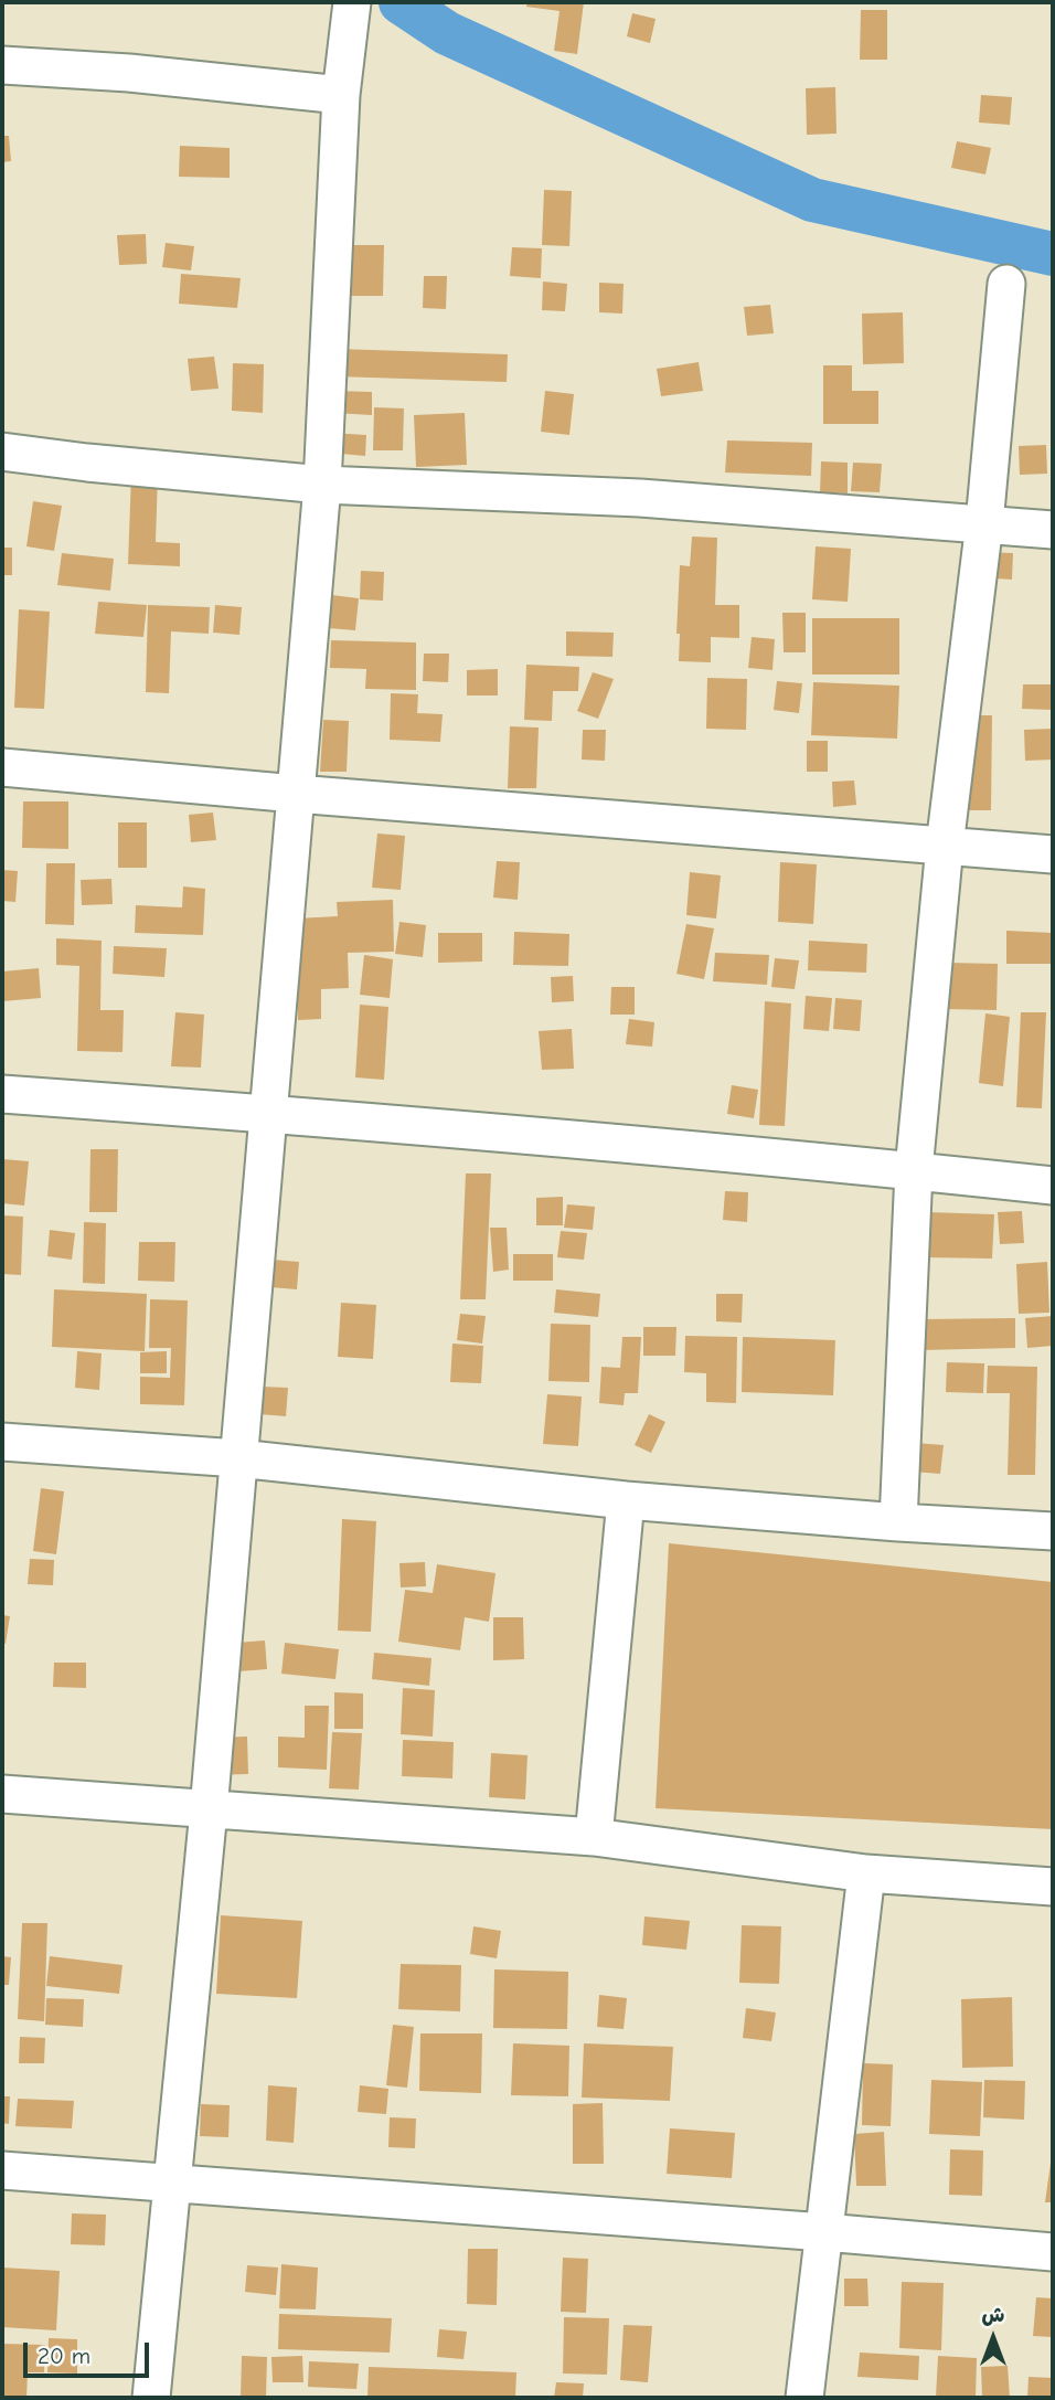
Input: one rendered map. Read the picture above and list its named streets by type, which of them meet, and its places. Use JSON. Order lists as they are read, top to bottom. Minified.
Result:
{"scale_bar":"20 m","north":"top"}
